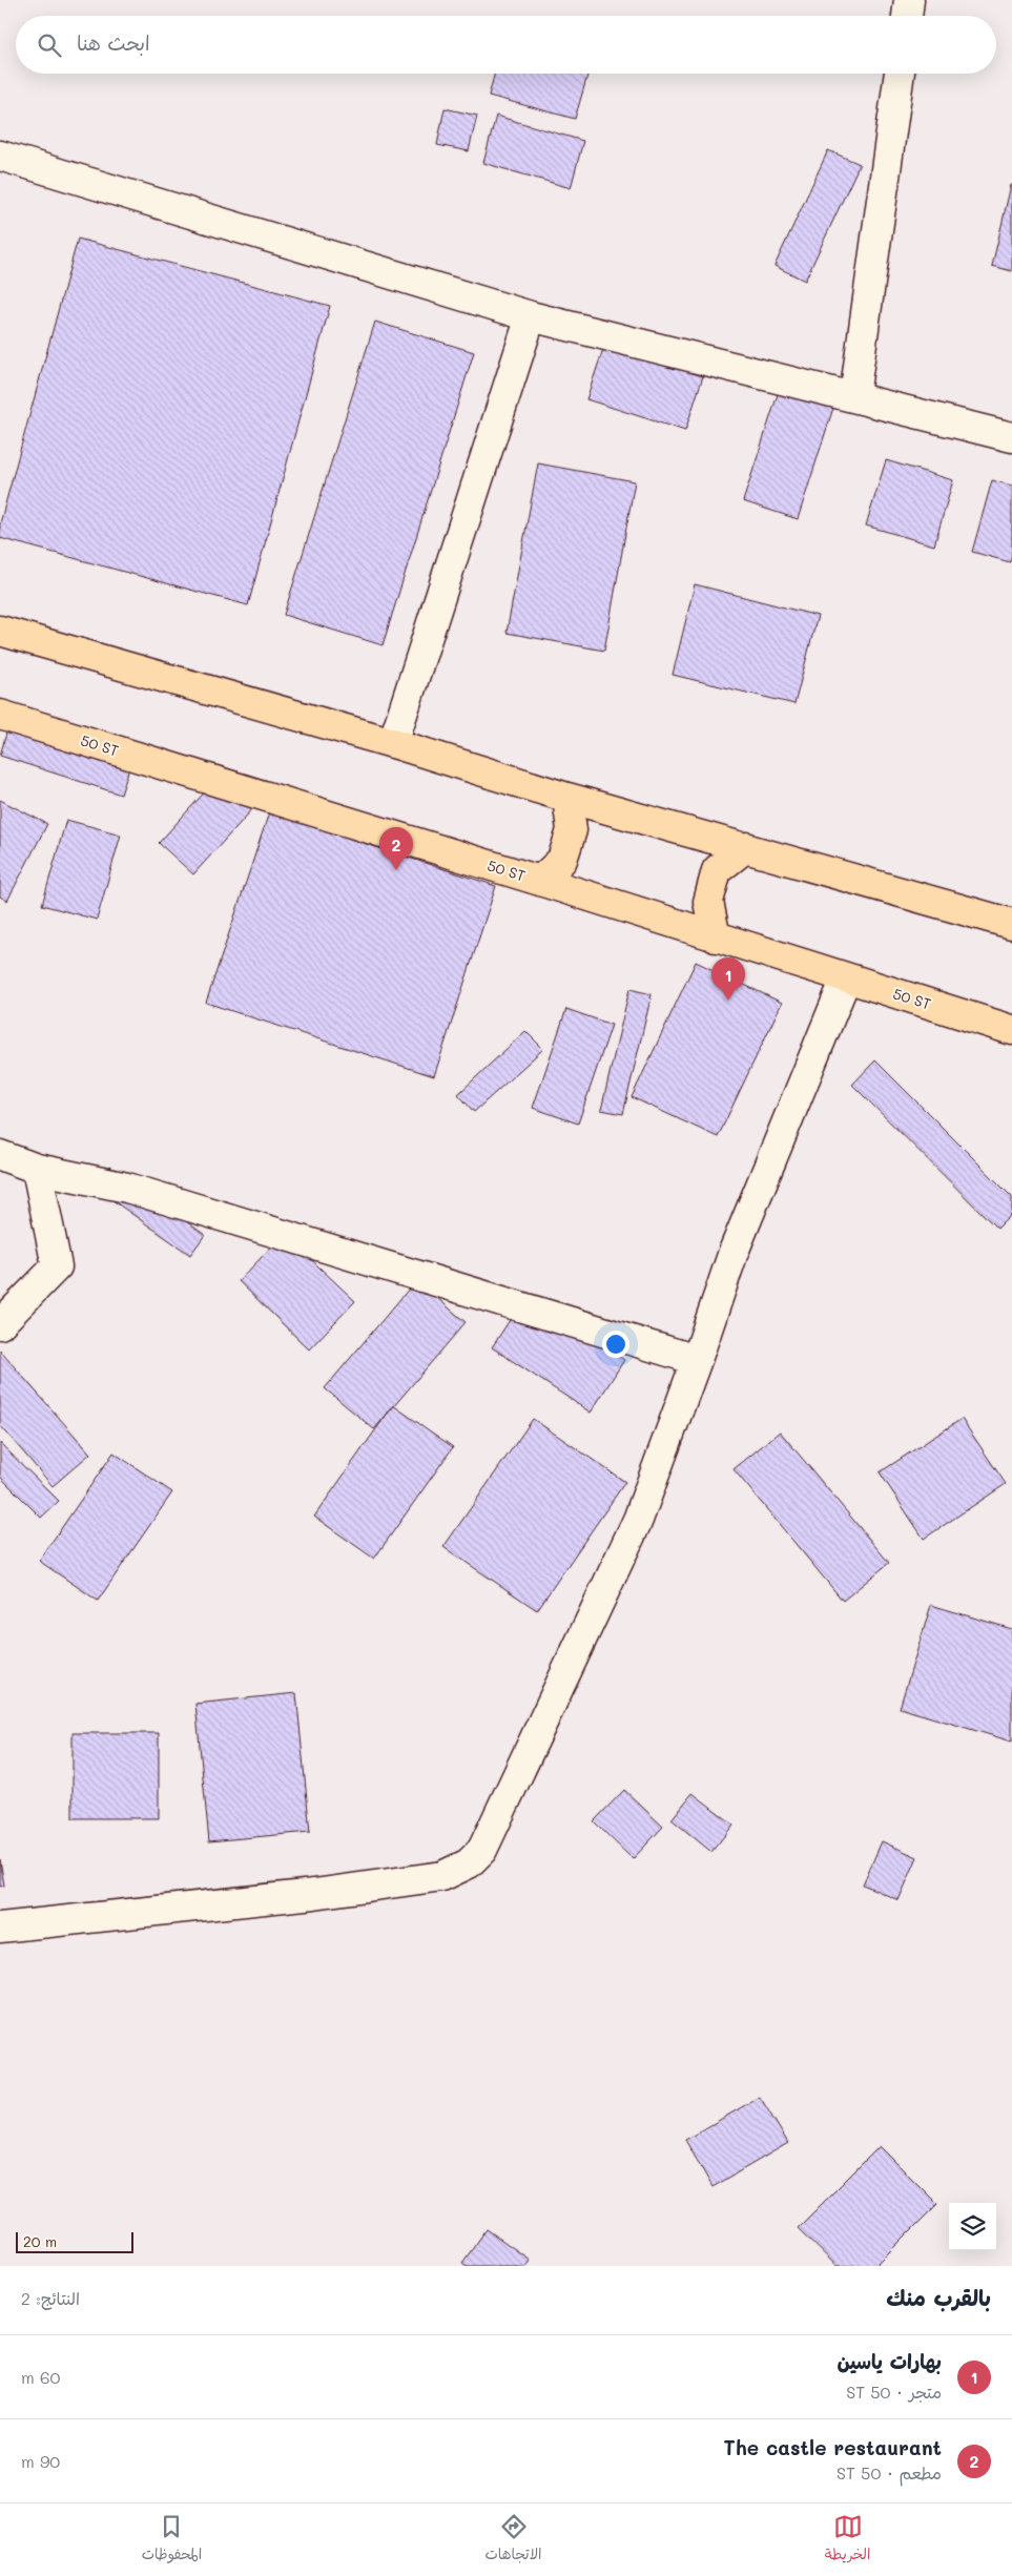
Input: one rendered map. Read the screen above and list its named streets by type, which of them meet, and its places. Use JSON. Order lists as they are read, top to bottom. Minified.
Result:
{"streets":{"main road":["50 ST"]},"scale_bar":"20 m","page":{"search":"ابحث هنا","pins":["2","1"],"scale":"20 m","heading":["بالقرب منك","النتائج: 2"],"list":[{"mark":"1","name":"بهارات ياسين","note":"متجر · 50 ST","value":"60 m"},{"mark":"2","name":"The castle restaurant","note":"مطعم · 50 ST","value":"90 m"}],"nav":["الخريطة","الاتجاهات","المحفوظات"]}}
